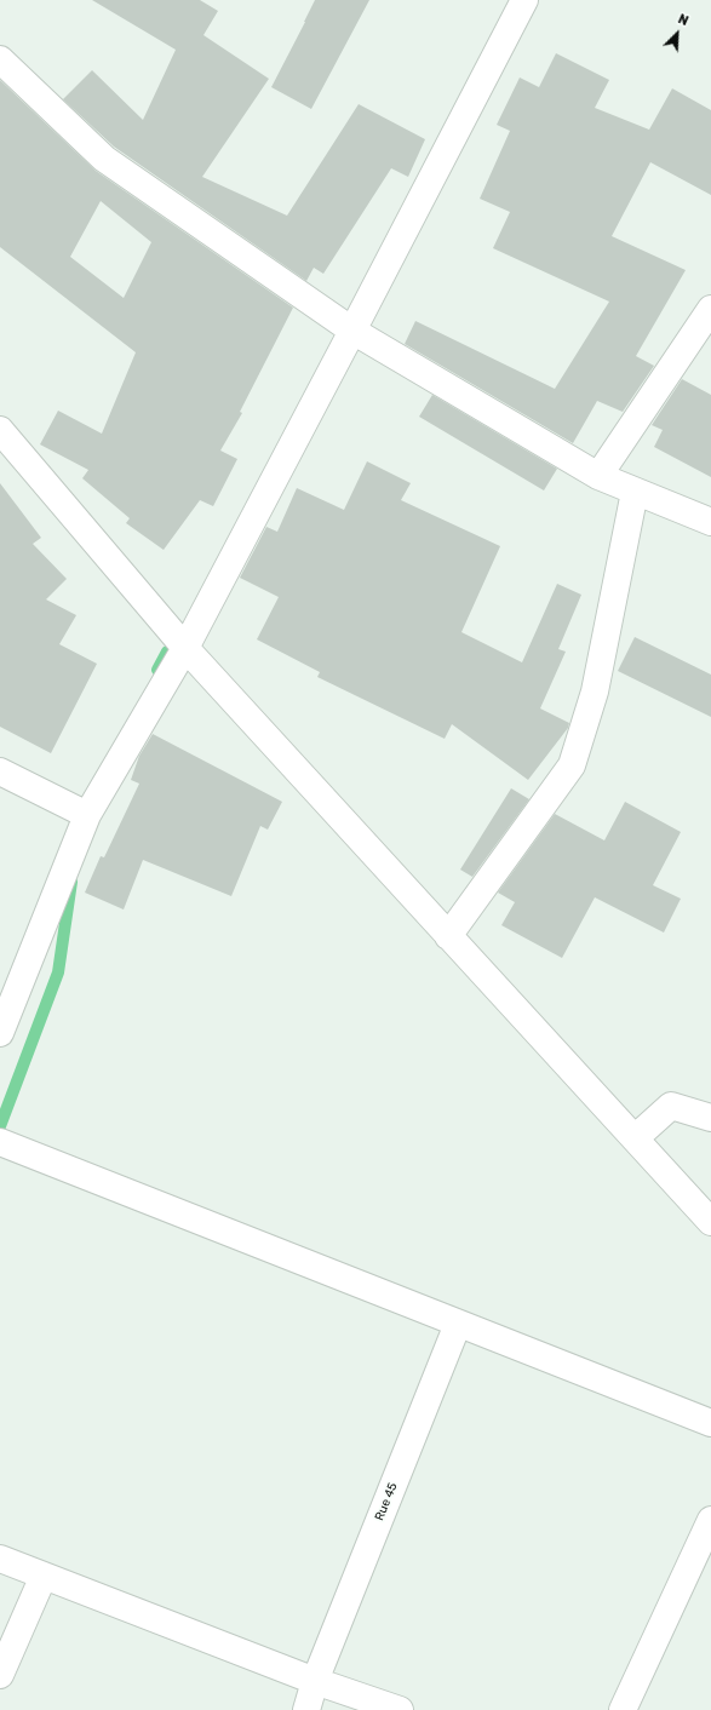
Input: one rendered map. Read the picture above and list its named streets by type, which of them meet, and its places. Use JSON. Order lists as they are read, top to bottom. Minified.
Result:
{"streets":{"street":["Rue 45"]},"north":"top right"}
